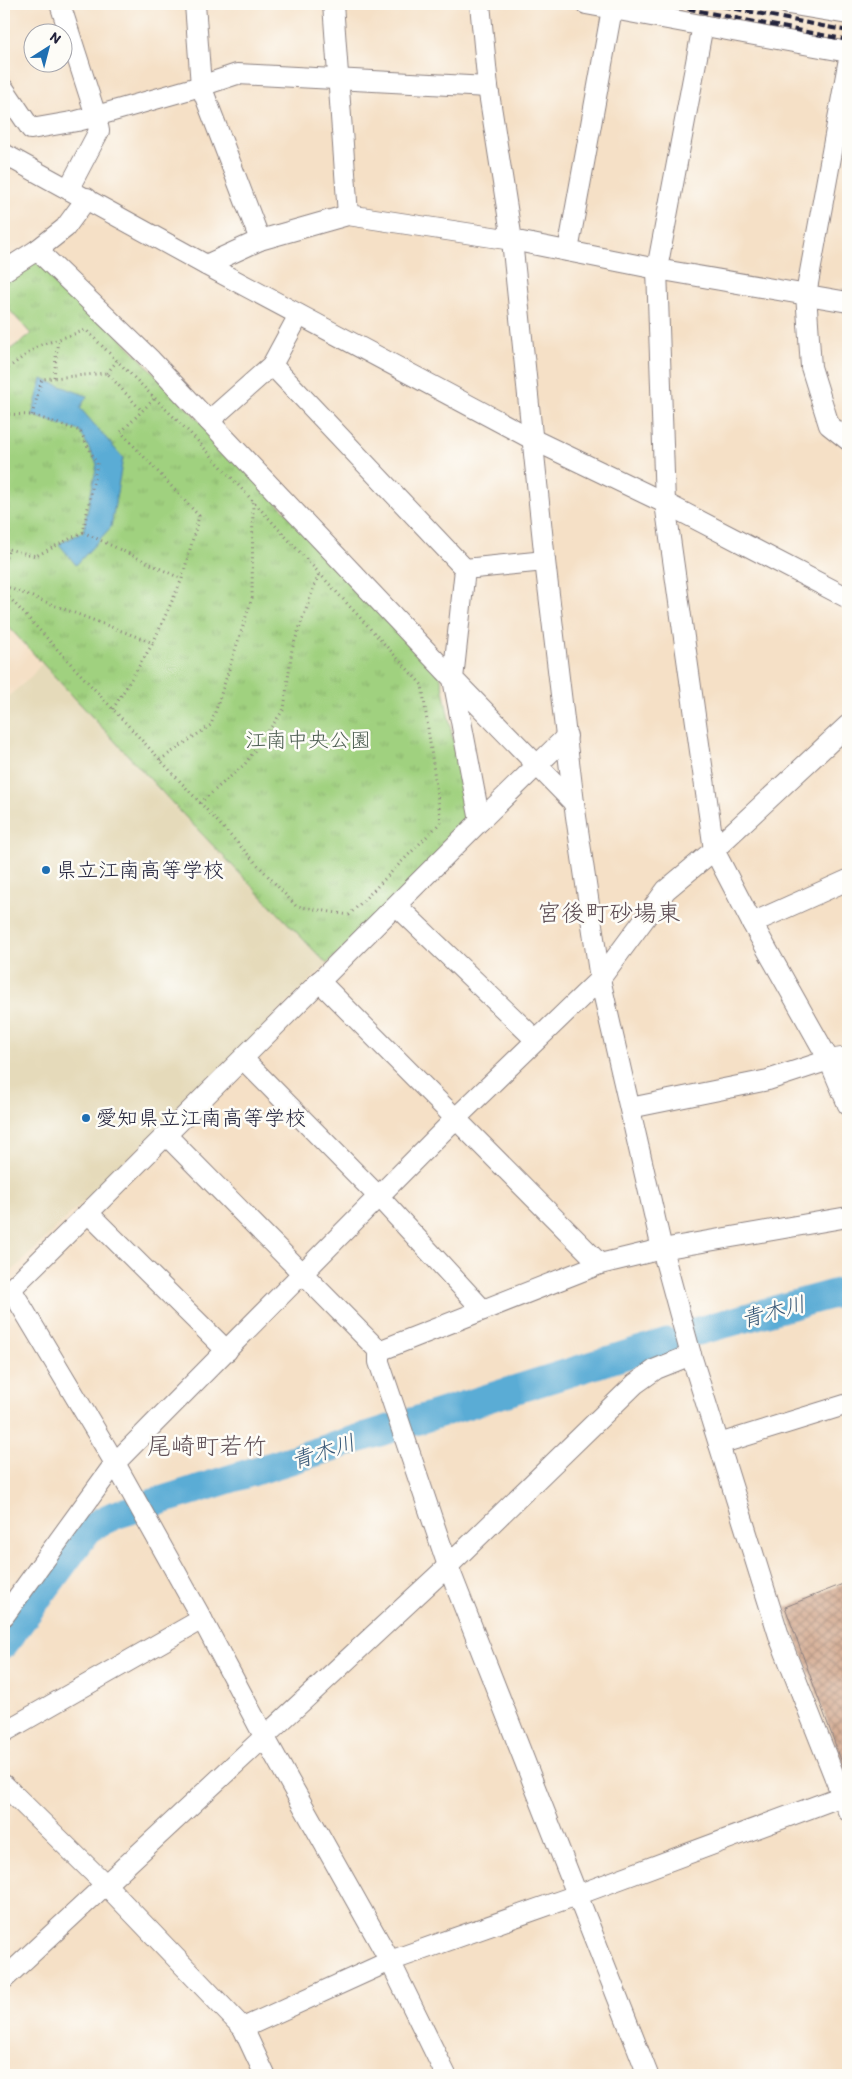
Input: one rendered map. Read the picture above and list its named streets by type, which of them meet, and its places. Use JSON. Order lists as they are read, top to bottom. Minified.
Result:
{"districts":["宮後町砂場東","尾崎町若竹"],"water":["青木川"],"parks":["江南中央公園"],"places":["県立江南高等学校","愛知県立江南高等学校"],"north":"top right"}
